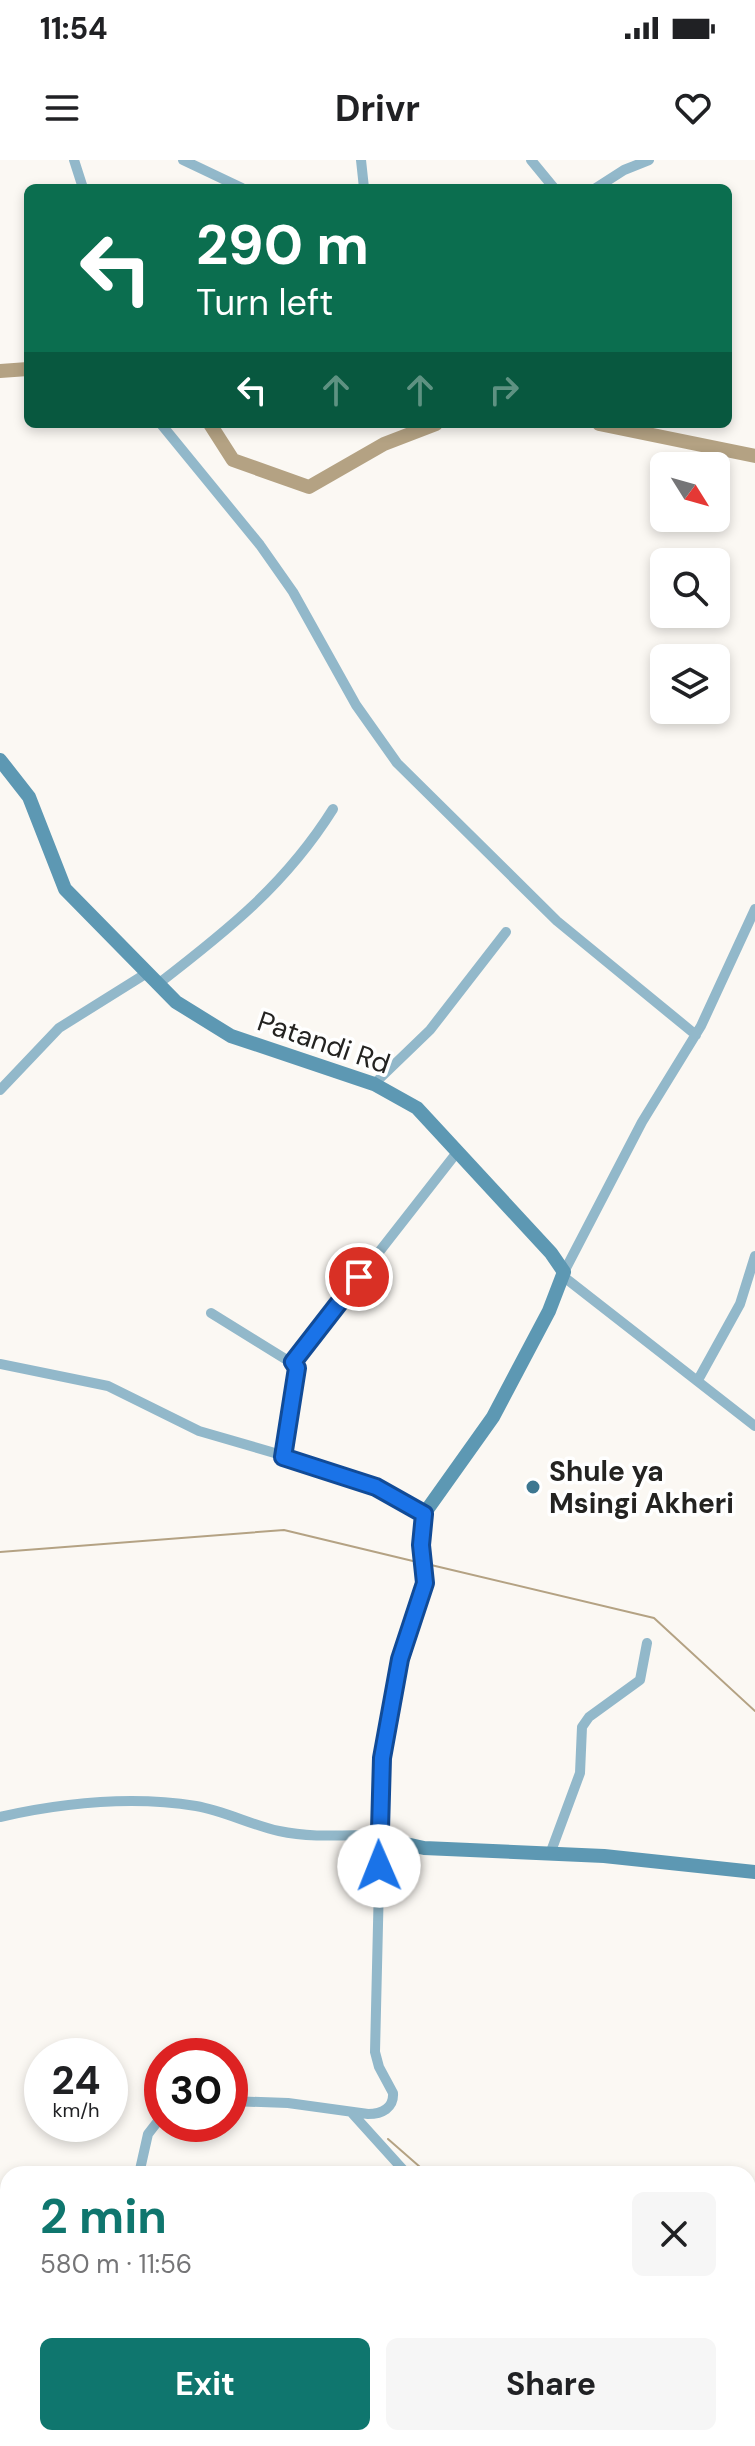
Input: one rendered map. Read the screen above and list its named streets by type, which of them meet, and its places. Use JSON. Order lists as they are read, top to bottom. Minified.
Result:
{"streets":{"street":["Patandi Rd"]},"places":["Shule ya Msingi Akheri"],"north":"bottom right","page":{"status":"11:54","header":"Drivr","turn":["290 m","Turn left"],"speed":"24 km/h","limit":"30","heading":["2 min","580 m · 11:56"],"buttons":["Exit","Share"]}}
